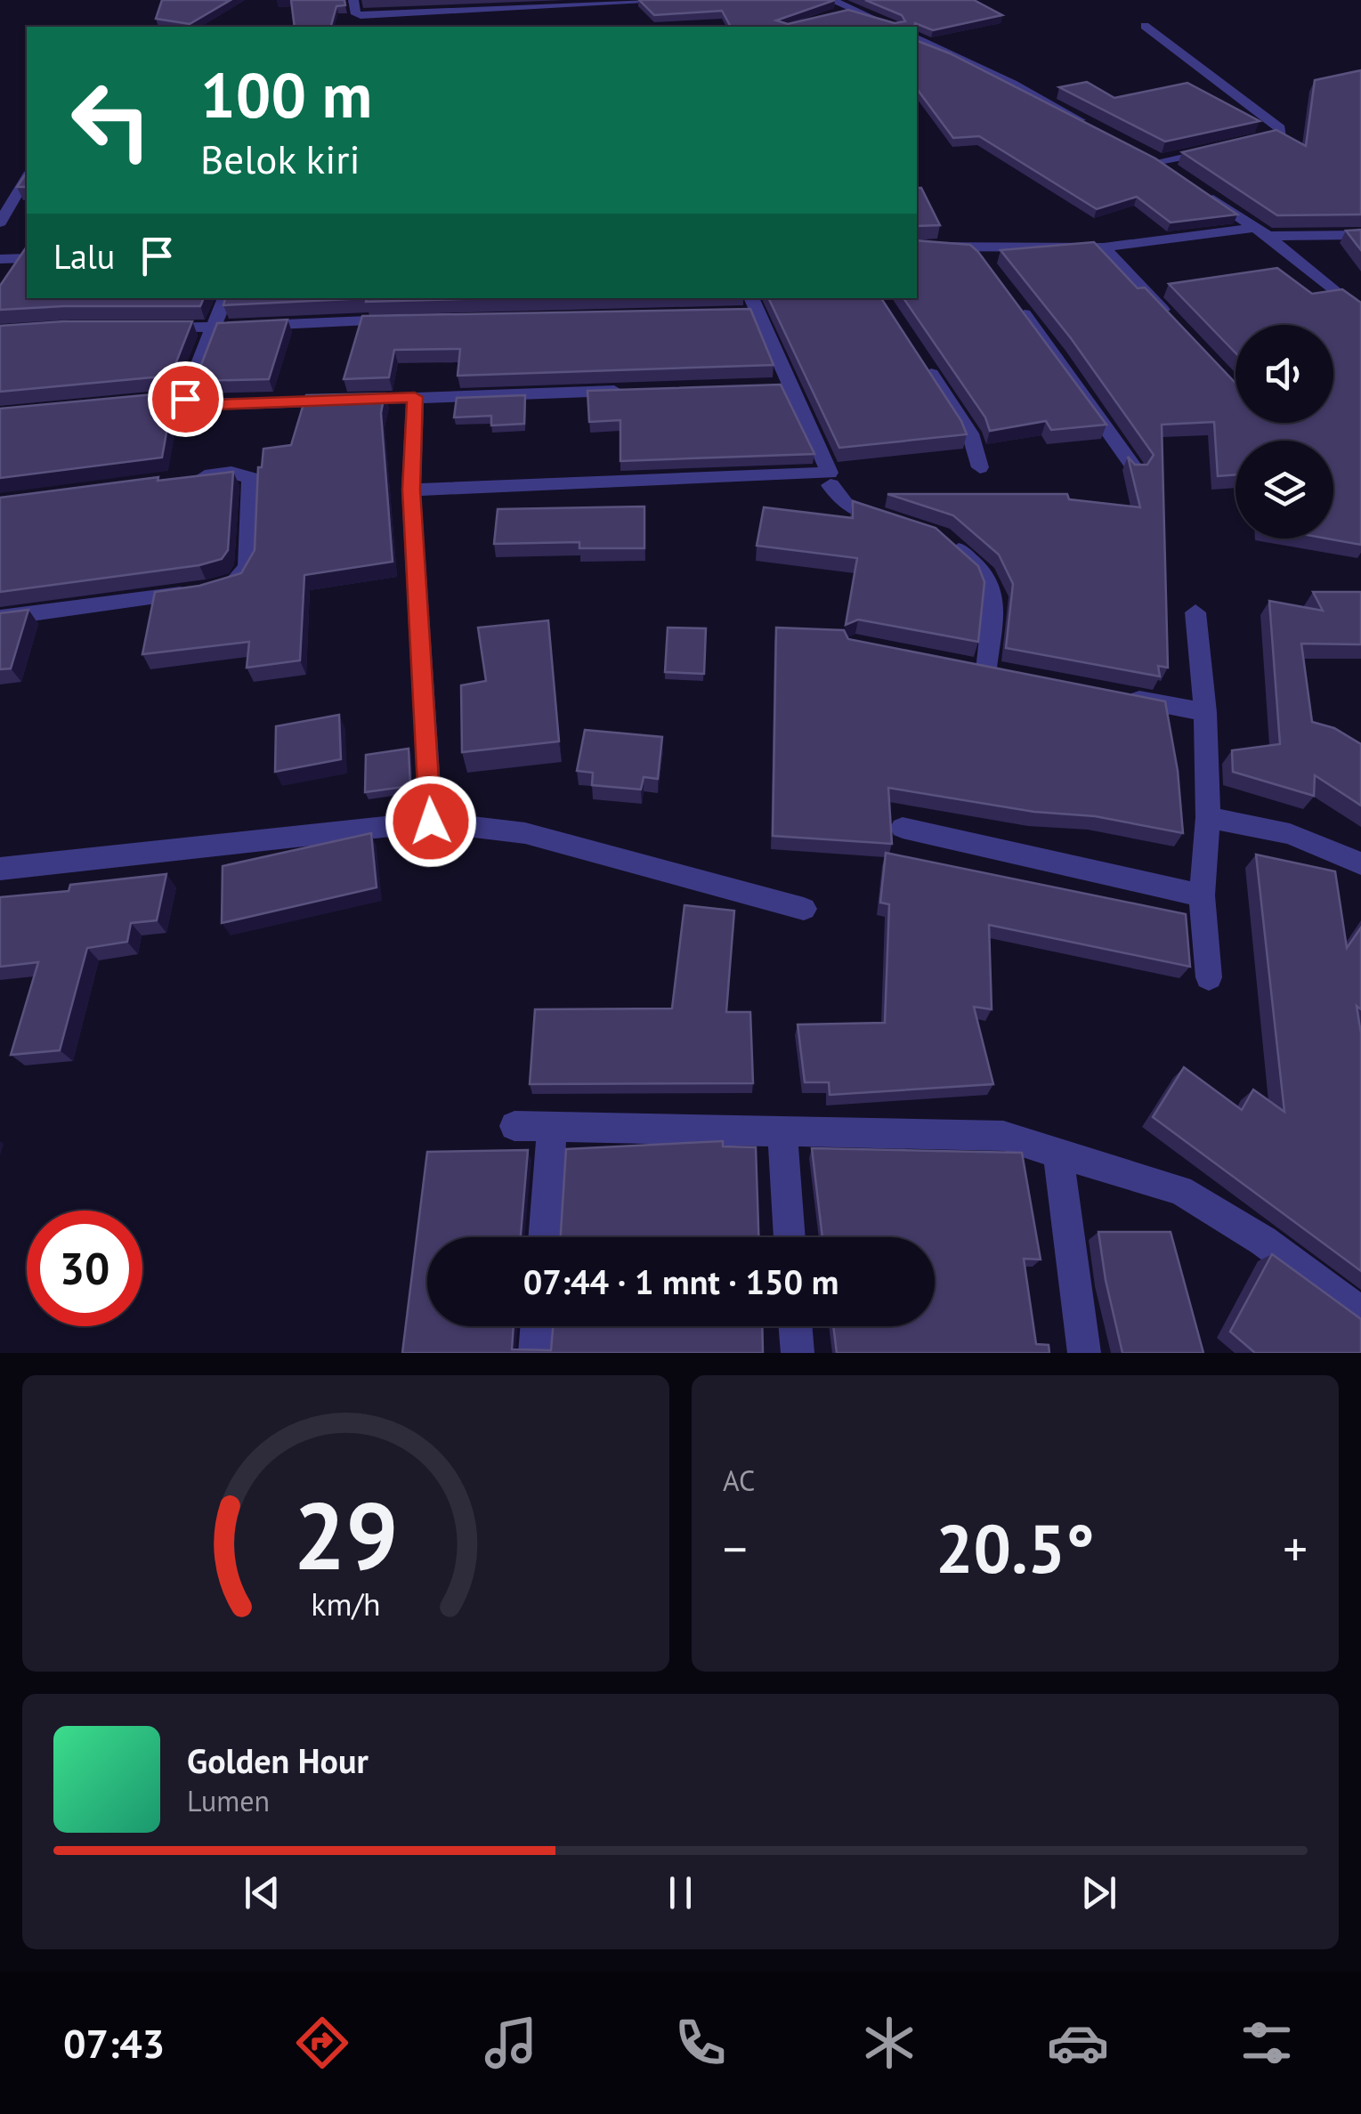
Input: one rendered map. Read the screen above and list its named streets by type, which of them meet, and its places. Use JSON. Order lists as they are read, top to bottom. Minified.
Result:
{"page":{"turn":["100 m","Belok kiri"],"then":"Lalu","limit":"30","trip":"07:44 · 1 mnt · 150 m","tile":"AC","heat":["−","20.5°","+"],"song":["Golden Hour","Lumen"],"tabs":"07:43","gauge":["29","km/h"]}}
